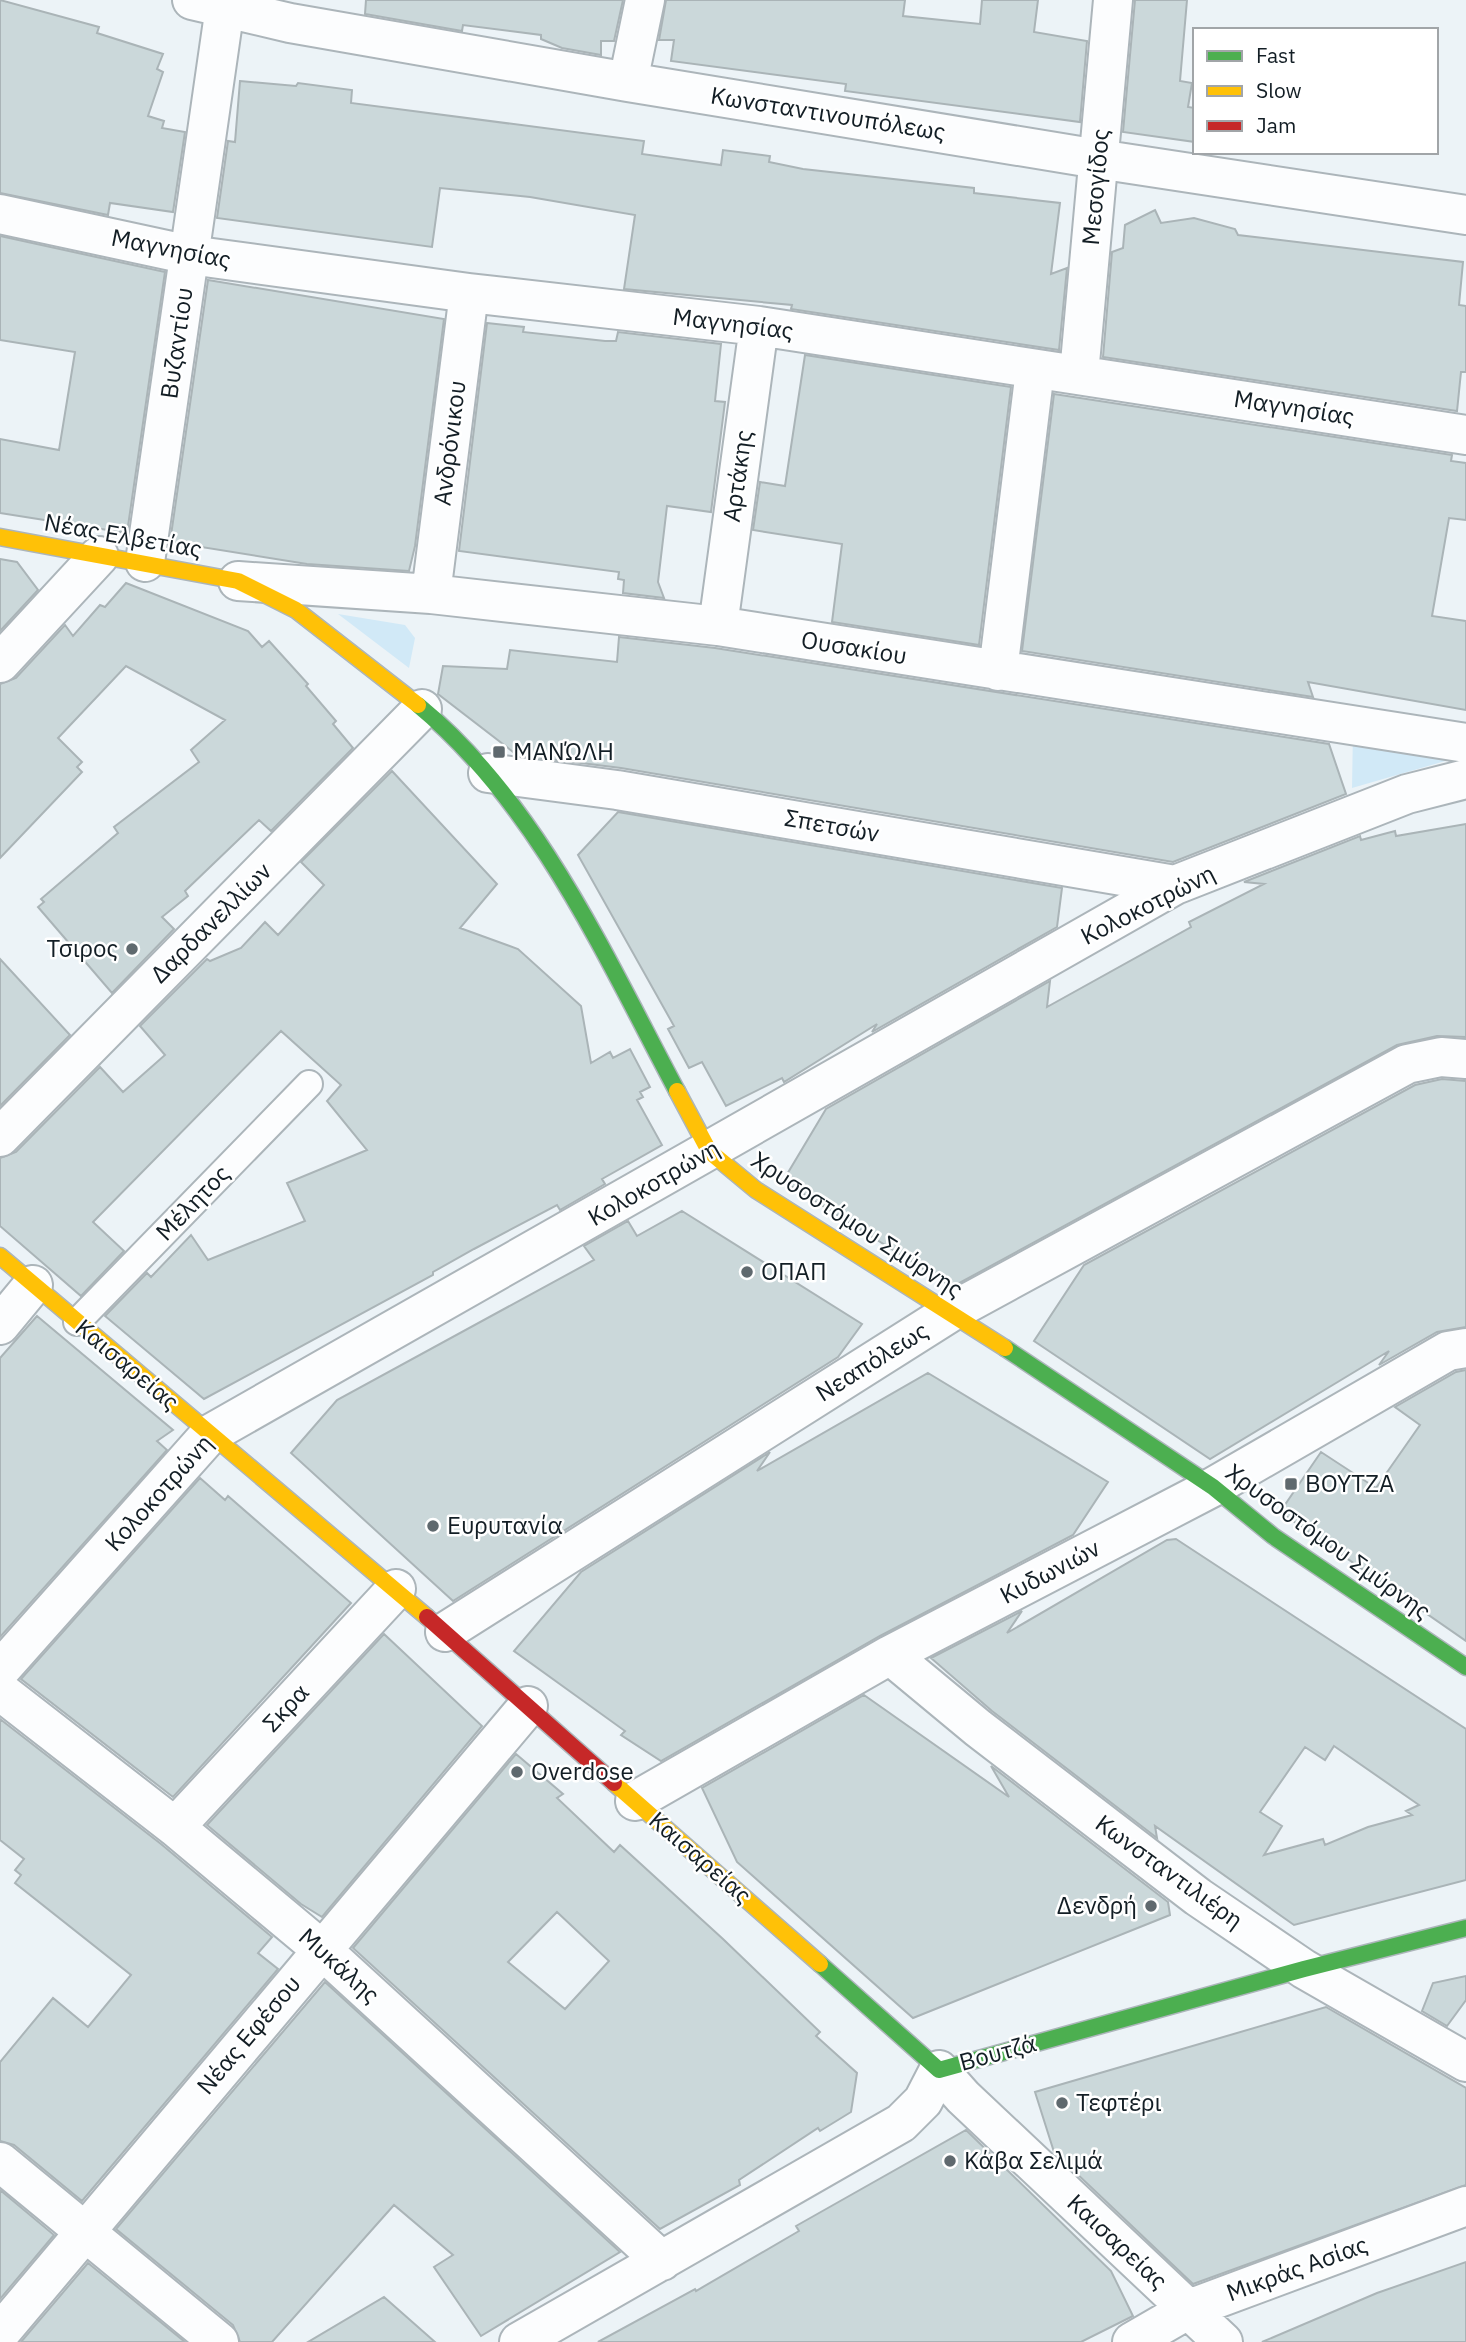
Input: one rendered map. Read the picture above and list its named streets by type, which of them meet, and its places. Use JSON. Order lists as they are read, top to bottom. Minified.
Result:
{"streets":{"street":["Κωνσταντινουπόλεως","Μεσογίδος","Μαγνησίας","Βυζαντίου","Ανδρόνικου","Αρτάκης","Νέας Ελβετίας","Ουσακίου","Σπετσών","Κολοκοτρώνη","Δαρδανελλίων","Χρυσοστόμου Σμύρνης","Νεαπόλεως","Καισαρείας","Κυδωνιών","Σκρα","Κωνσταντιλιέρη","Μυκάλης","Νέας Εφέσου","Βουτζά","Μικράς Ασίας"],"lane":["Μέλητος"]},"crossings":[["Κωνσταντινουπόλεως","Μεσογίδος"],["Κωνσταντινουπόλεως","Βυζαντίου"],["Μεσογίδος","Μαγνησίας"],["Μαγνησίας","Βυζαντίου"],["Μαγνησίας","Ανδρόνικου"],["Μαγνησίας","Αρτάκης"],["Βυζαντίου","Νέας Ελβετίας"],["Ανδρόνικου","Ουσακίου"],["Αρτάκης","Ουσακίου"],["Νέας Ελβετίας","Ουσακίου"],["Νέας Ελβετίας","Χρυσοστόμου Σμύρνης"],["Ουσακίου","Χρυσοστόμου Σμύρνης"],["Σπετσών","Κολοκοτρώνη"],["Σπετσών","Χρυσοστόμου Σμύρνης"],["Κολοκοτρώνη","Χρυσοστόμου Σμύρνης"],["Κολοκοτρώνη","Καισαρείας"],["Δαρδανελλίων","Χρυσοστόμου Σμύρνης"],["Μέλητος","Καισαρείας"],["Χρυσοστόμου Σμύρνης","Νεαπόλεως"],["Χρυσοστόμου Σμύρνης","Κυδωνιών"],["Νεαπόλεως","Καισαρείας"],["Καισαρείας","Κυδωνιών"],["Καισαρείας","Σκρα"],["Καισαρείας","Νέας Εφέσου"],["Καισαρείας","Βουτζά"],["Καισαρείας","Μικράς Ασίας"],["Κυδωνιών","Κωνσταντιλιέρη"],["Σκρα","Μυκάλης"],["Κωνσταντιλιέρη","Βουτζά"],["Μυκάλης","Νέας Εφέσου"],["Μυκάλης","Βουτζά"]],"places":{"transit":["ΜΑΝΏΛΗ","ΒΟΥΤΖΑ"],"other":["Τσιρος","ΟΠΑΠ","Ευρυτανία","Overdose","Δενδρή","Τεφτέρι","Κάβα Σελιμά"]},"legend":["Fast","Slow","Jam"]}
